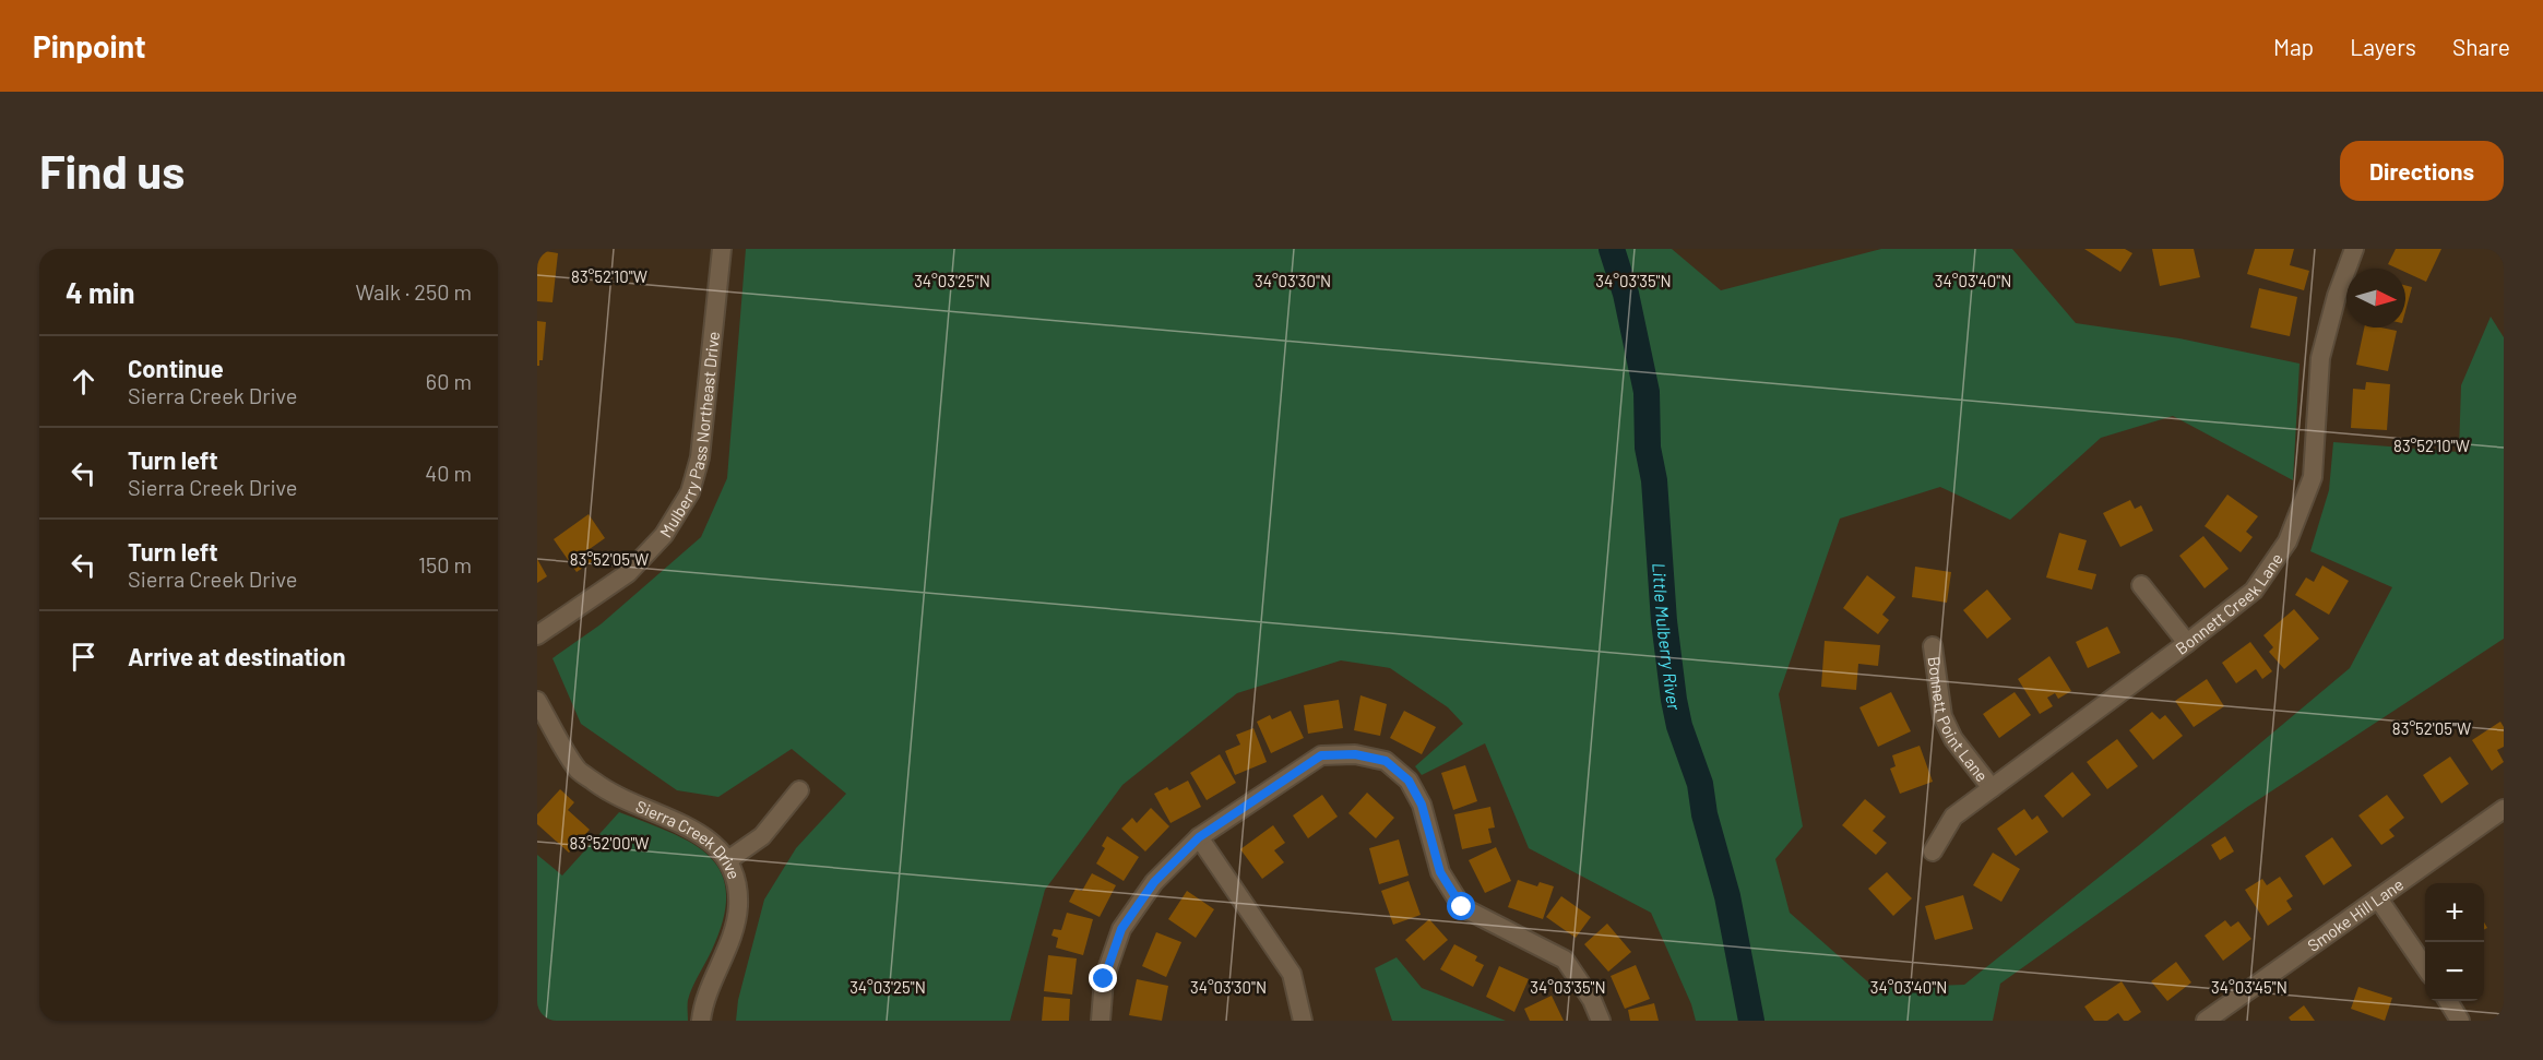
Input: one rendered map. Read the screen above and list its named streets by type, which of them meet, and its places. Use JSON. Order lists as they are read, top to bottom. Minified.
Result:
{"streets":{"street":["Mulberry Pass Northeast Drive","Bonnett Creek Lane","Bonnett Point Lane","Sierra Creek Drive","Smoke Hill Lane"]},"crossings":[["Bonnett Creek Lane","Bonnett Point Lane"]],"water":["Little Mulberry River"],"north":"right","page":{"header":"Pinpoint","nav":["Map","Layers","Share"],"buttons":"Directions","title":"Find us","heading":["4 min","Walk · 250 m"],"list":[["Continue","Sierra Creek Drive","60 m"],["Turn left","Sierra Creek Drive","40 m"],["Turn left","Sierra Creek Drive","150 m"],"Arrive at destination"],"map_buttons":["+","−"]},"coordinates":["83°52'10\"W","34°03'25\"N","34°03'30\"N","34°03'35\"N","34°03'40\"N","83°52'05\"W","83°52'00\"W","34°03'45\"N"]}
